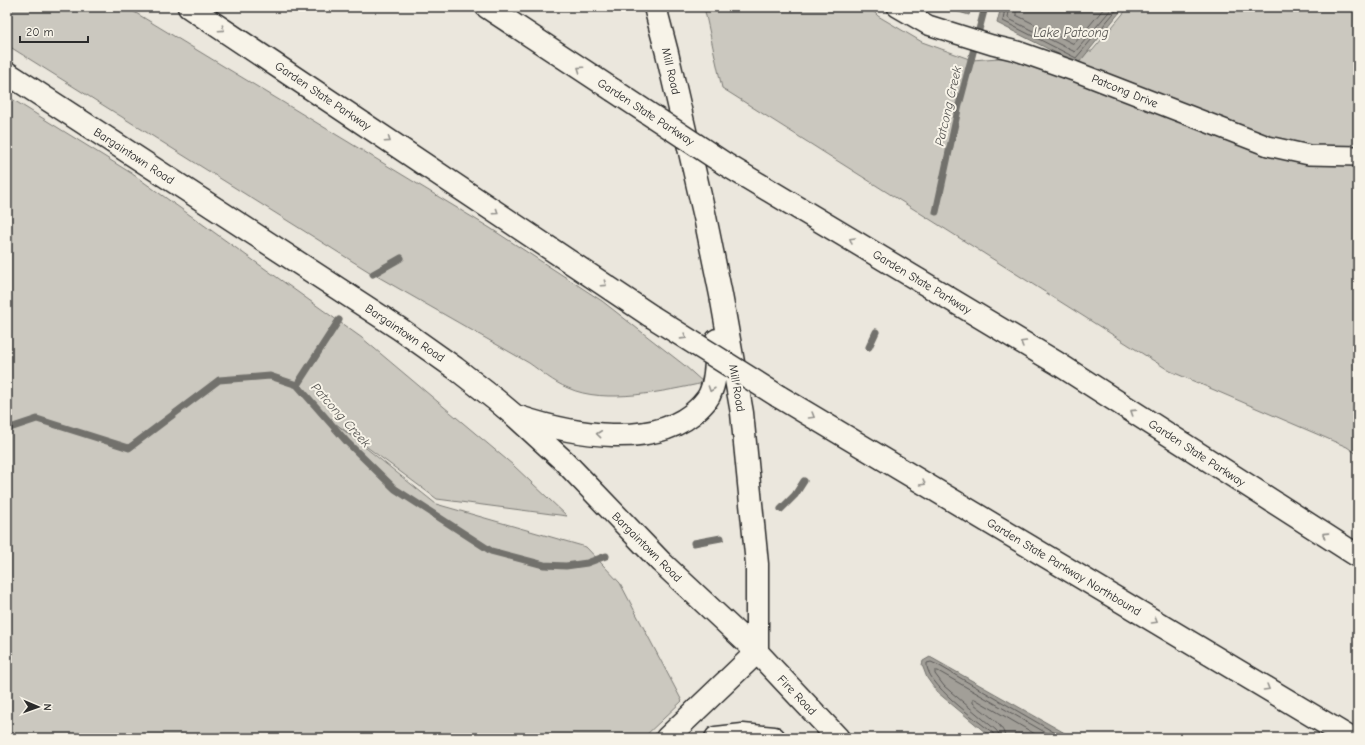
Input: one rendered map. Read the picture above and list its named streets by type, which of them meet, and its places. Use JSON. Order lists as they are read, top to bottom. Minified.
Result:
{"streets":{"main road":["Mill Road","Garden State Parkway","Bargaintown Road","Garden State Parkway Northbound","Fire Road"],"street":["Patcong Drive"]},"crossings":[["Mill Road","Bargaintown Road"],["Mill Road","Fire Road"],["Garden State Parkway","Garden State Parkway Northbound"],["Bargaintown Road","Fire Road"]],"one_way":["Garden State Parkway Northbound"],"water":["Lake Patcong","Patcong Creek"],"scale_bar":"20 m","north":"right"}
